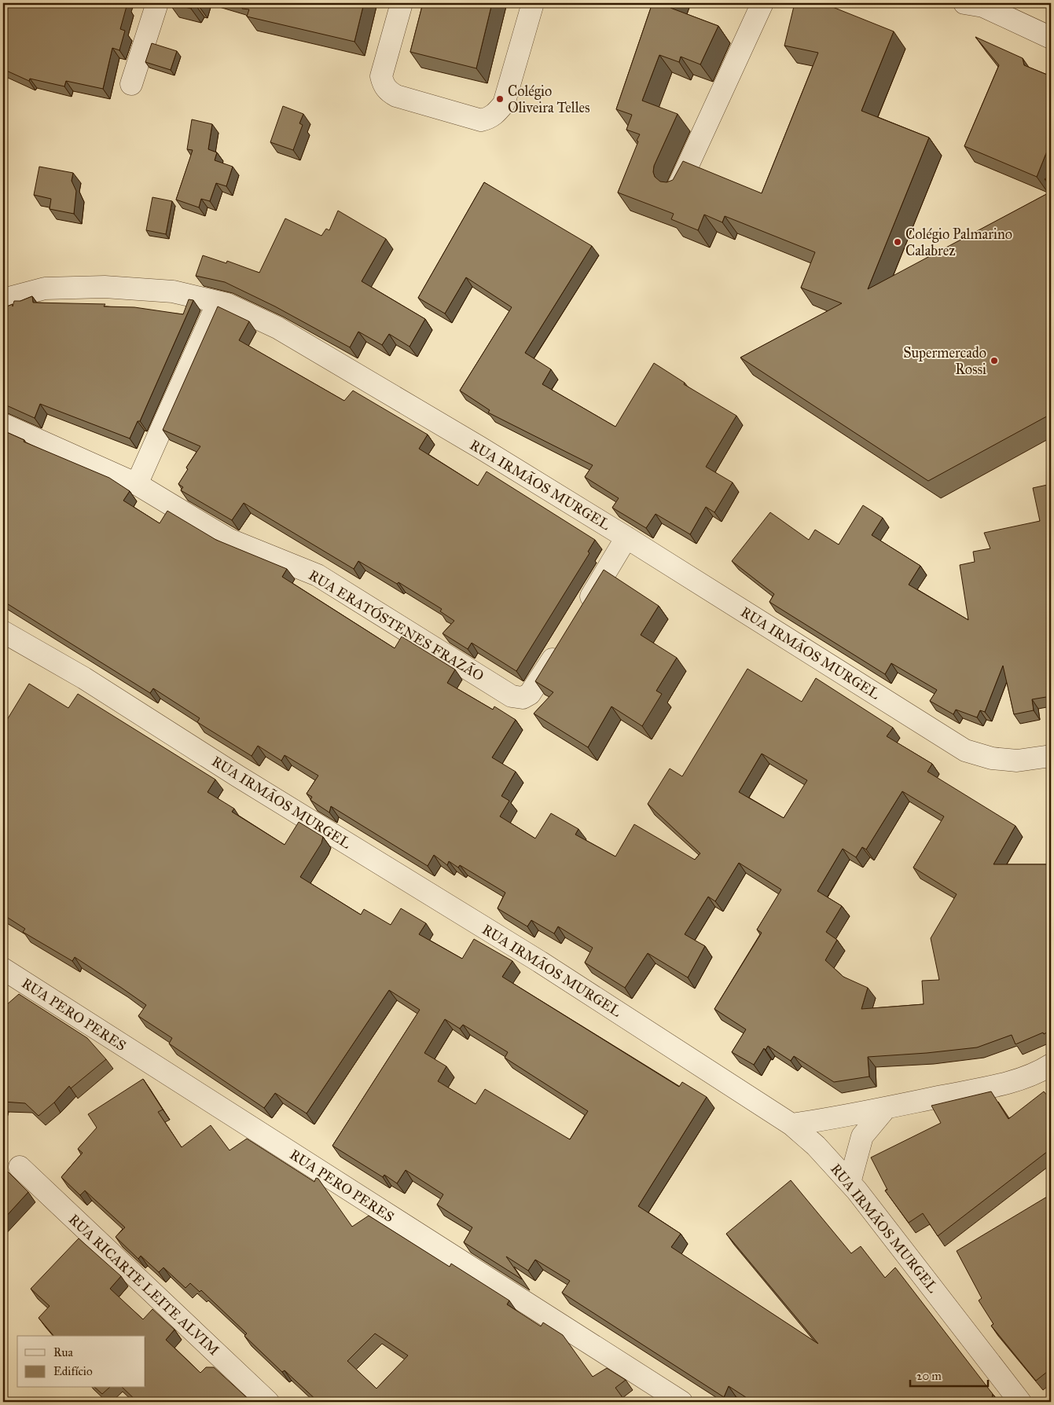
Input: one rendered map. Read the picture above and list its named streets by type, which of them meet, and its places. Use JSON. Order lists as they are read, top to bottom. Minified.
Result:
{"streets":{"street":["RUA IRMÃOS MURGEL","RUA ERATÓSTENES FRAZÃO","RUA PERO PERES","RUA RICARTE LEITE ALVIM"]},"places":["Colégio Oliveira Telles","Colégio Palmarino Calabrez","Supermercado Rossi"],"legend":["Rua","Edifício"],"scale_bar":"20 m"}
